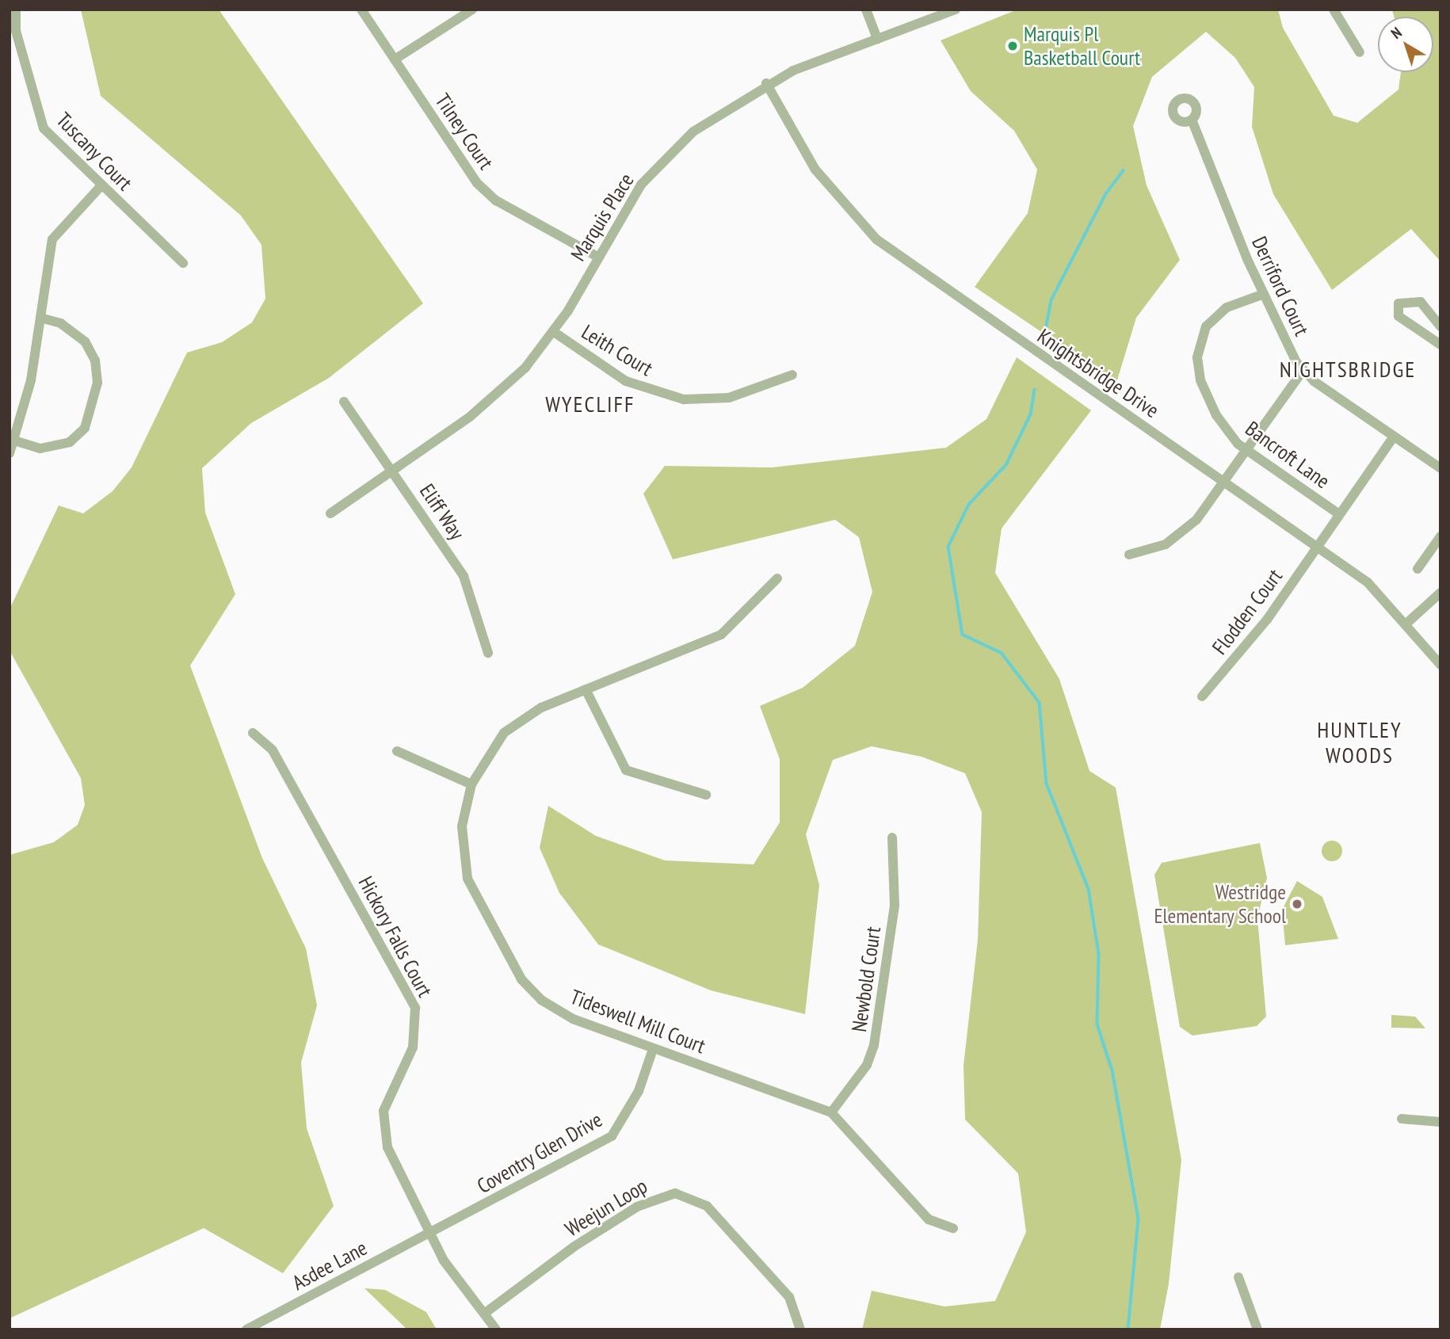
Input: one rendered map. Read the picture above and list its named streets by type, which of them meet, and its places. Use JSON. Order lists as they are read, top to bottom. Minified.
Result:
{"streets":{"street":["Tilney Court","Tuscany Court","Marquis Place","Derriford Court","Leith Court","Knightsbridge Drive","Bancroft Lane","Eliff Way","Flodden Court","Hickory Falls Court","Newbold Court","Tideswell Mill Court","Coventry Glen Drive","Weejun Loop","Asdee Lane"]},"crossings":[["Tilney Court","Marquis Place"],["Marquis Place","Leith Court"],["Marquis Place","Knightsbridge Drive"],["Marquis Place","Eliff Way"],["Derriford Court","Bancroft Lane"],["Derriford Court","Flodden Court"],["Knightsbridge Drive","Flodden Court"],["Bancroft Lane","Flodden Court"],["Hickory Falls Court","Coventry Glen Drive"],["Hickory Falls Court","Weejun Loop"],["Hickory Falls Court","Asdee Lane"],["Newbold Court","Tideswell Mill Court"],["Tideswell Mill Court","Coventry Glen Drive"],["Coventry Glen Drive","Asdee Lane"]],"districts":["NIGHTSBRIDGE","WYECLIFF","HUNTLEY WOODS"],"places":["Marquis Pl Basketball Court","Westridge Elementary School"],"north":"top left"}
